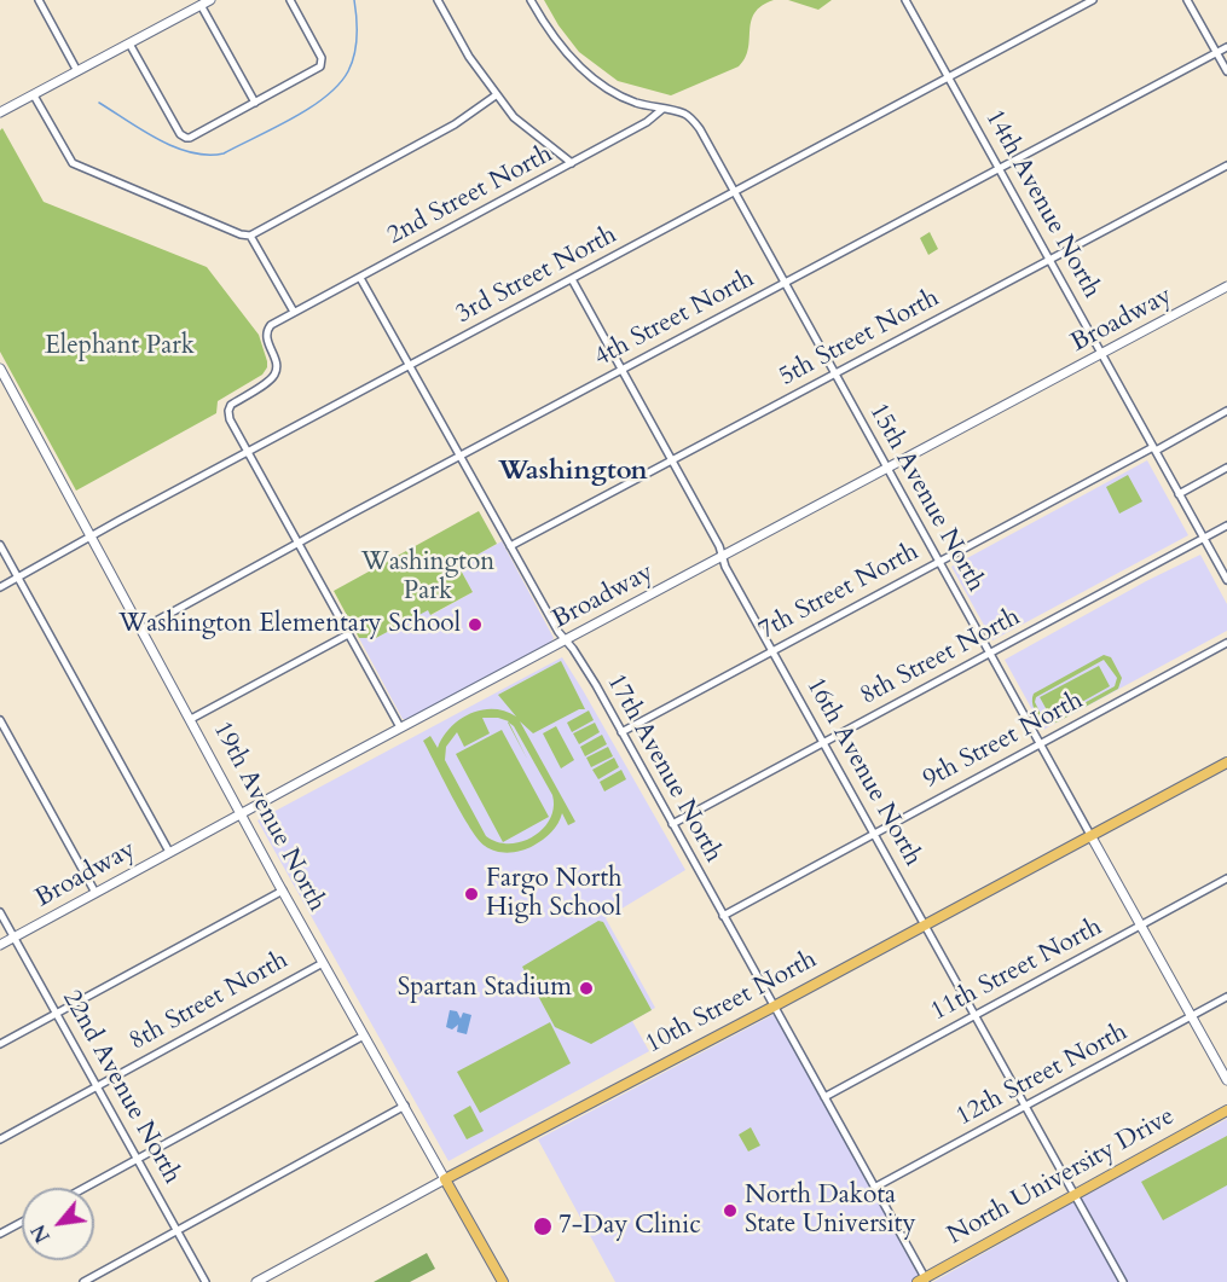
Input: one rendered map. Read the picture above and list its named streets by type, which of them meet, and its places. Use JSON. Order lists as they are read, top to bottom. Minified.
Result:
{"streets":{"main road":["19th Avenue North","10th Street North","North University Drive"],"street":["2nd Street North","14th Avenue North","3rd Street North","4th Street North","Broadway","5th Street North","15th Avenue North","7th Street North","8th Street North","9th Street North","17th Avenue North","16th Avenue North","11th Street North","12th Street North","22nd Avenue North"]},"crossings":[["2nd Street North","3rd Street North"],["2nd Street North","15th Avenue North"],["2nd Street North","17th Avenue North"],["14th Avenue North","3rd Street North"],["14th Avenue North","4th Street North"],["14th Avenue North","Broadway"],["14th Avenue North","5th Street North"],["14th Avenue North","7th Street North"],["14th Avenue North","8th Street North"],["3rd Street North","15th Avenue North"],["3rd Street North","17th Avenue North"],["3rd Street North","16th Avenue North"],["3rd Street North","19th Avenue North"],["4th Street North","15th Avenue North"],["4th Street North","17th Avenue North"],["4th Street North","16th Avenue North"],["4th Street North","19th Avenue North"],["Broadway","15th Avenue North"],["Broadway","17th Avenue North"],["Broadway","16th Avenue North"],["Broadway","19th Avenue North"],["Broadway","22nd Avenue North"],["5th Street North","15th Avenue North"],["5th Street North","17th Avenue North"],["5th Street North","16th Avenue North"],["15th Avenue North","7th Street North"],["15th Avenue North","8th Street North"],["15th Avenue North","9th Street North"],["15th Avenue North","11th Street North"],["15th Avenue North","10th Street North"],["15th Avenue North","12th Street North"],["7th Street North","17th Avenue North"],["7th Street North","16th Avenue North"],["8th Street North","17th Avenue North"],["8th Street North","16th Avenue North"],["8th Street North","19th Avenue North"],["8th Street North","22nd Avenue North"],["9th Street North","17th Avenue North"],["9th Street North","16th Avenue North"],["17th Avenue North","11th Street North"],["17th Avenue North","10th Street North"],["17th Avenue North","12th Street North"],["17th Avenue North","North University Drive"],["16th Avenue North","11th Street North"],["16th Avenue North","10th Street North"],["16th Avenue North","12th Street North"],["16th Avenue North","North University Drive"],["19th Avenue North","10th Street North"]],"districts":["Washington"],"parks":["Elephant Park","Washington Park"],"places":["Washington Elementary School","Fargo North High School","Spartan Stadium","North Dakota State University","7-Day Clinic"],"north":"bottom left"}
